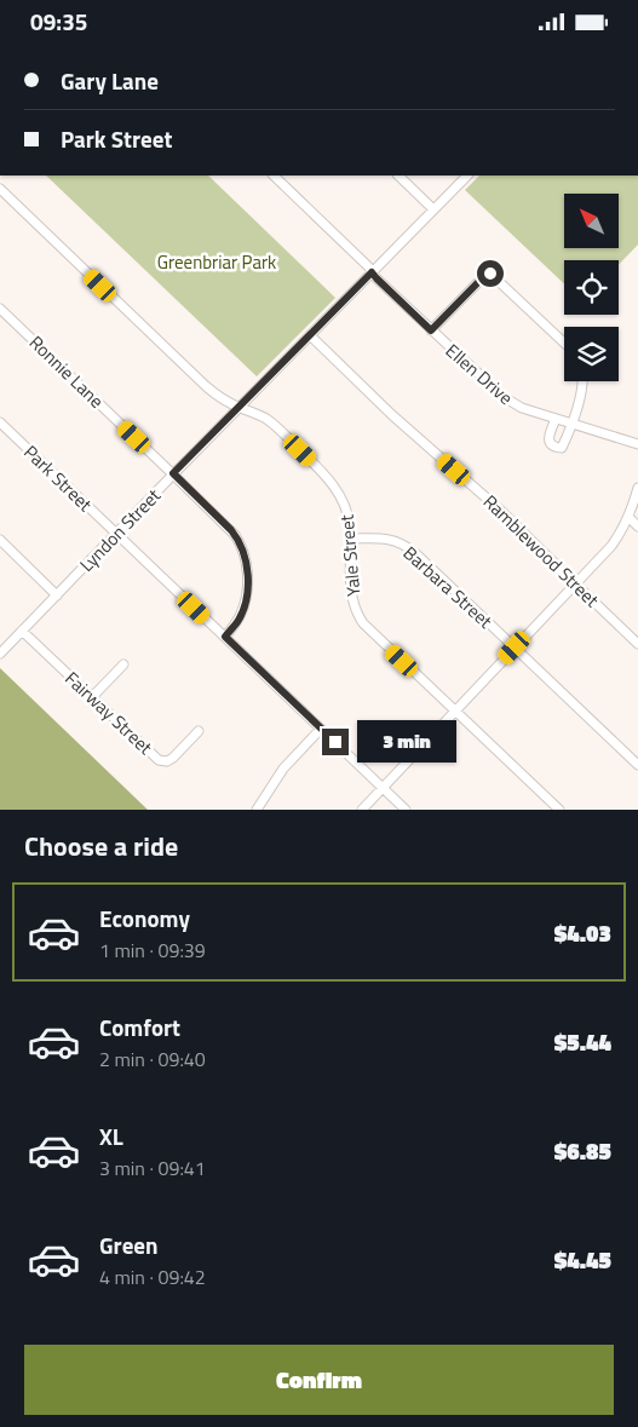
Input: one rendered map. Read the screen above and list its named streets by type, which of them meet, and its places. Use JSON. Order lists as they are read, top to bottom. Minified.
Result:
{"streets":{"street":["Ronnie Lane","Ellen Drive","Park Street","Lyndon Street","Ramblewood Street","Yale Street","Barbara Street","Fairway Street"]},"crossings":[["Ronnie Lane","Park Street"],["Ronnie Lane","Lyndon Street"],["Ellen Drive","Lyndon Street"],["Park Street","Lyndon Street"],["Lyndon Street","Ramblewood Street"],["Lyndon Street","Yale Street"],["Lyndon Street","Fairway Street"],["Yale Street","Barbara Street"]],"parks":["Greenbriar Park"],"north":"top left","page":{"status":"09:35","banner":["Gary Lane","Park Street"],"bubble":"3 min","heading":"Choose a ride","list":[{"name":"Economy","note":"1 min · 09:39","value":"$4.03"},{"name":"Comfort","note":"2 min · 09:40","value":"$5.44"},{"name":"XL","note":"3 min · 09:41","value":"$6.85"},{"name":"Green","note":"4 min · 09:42","value":"$4.45"}],"buttons":"Confirm"}}
